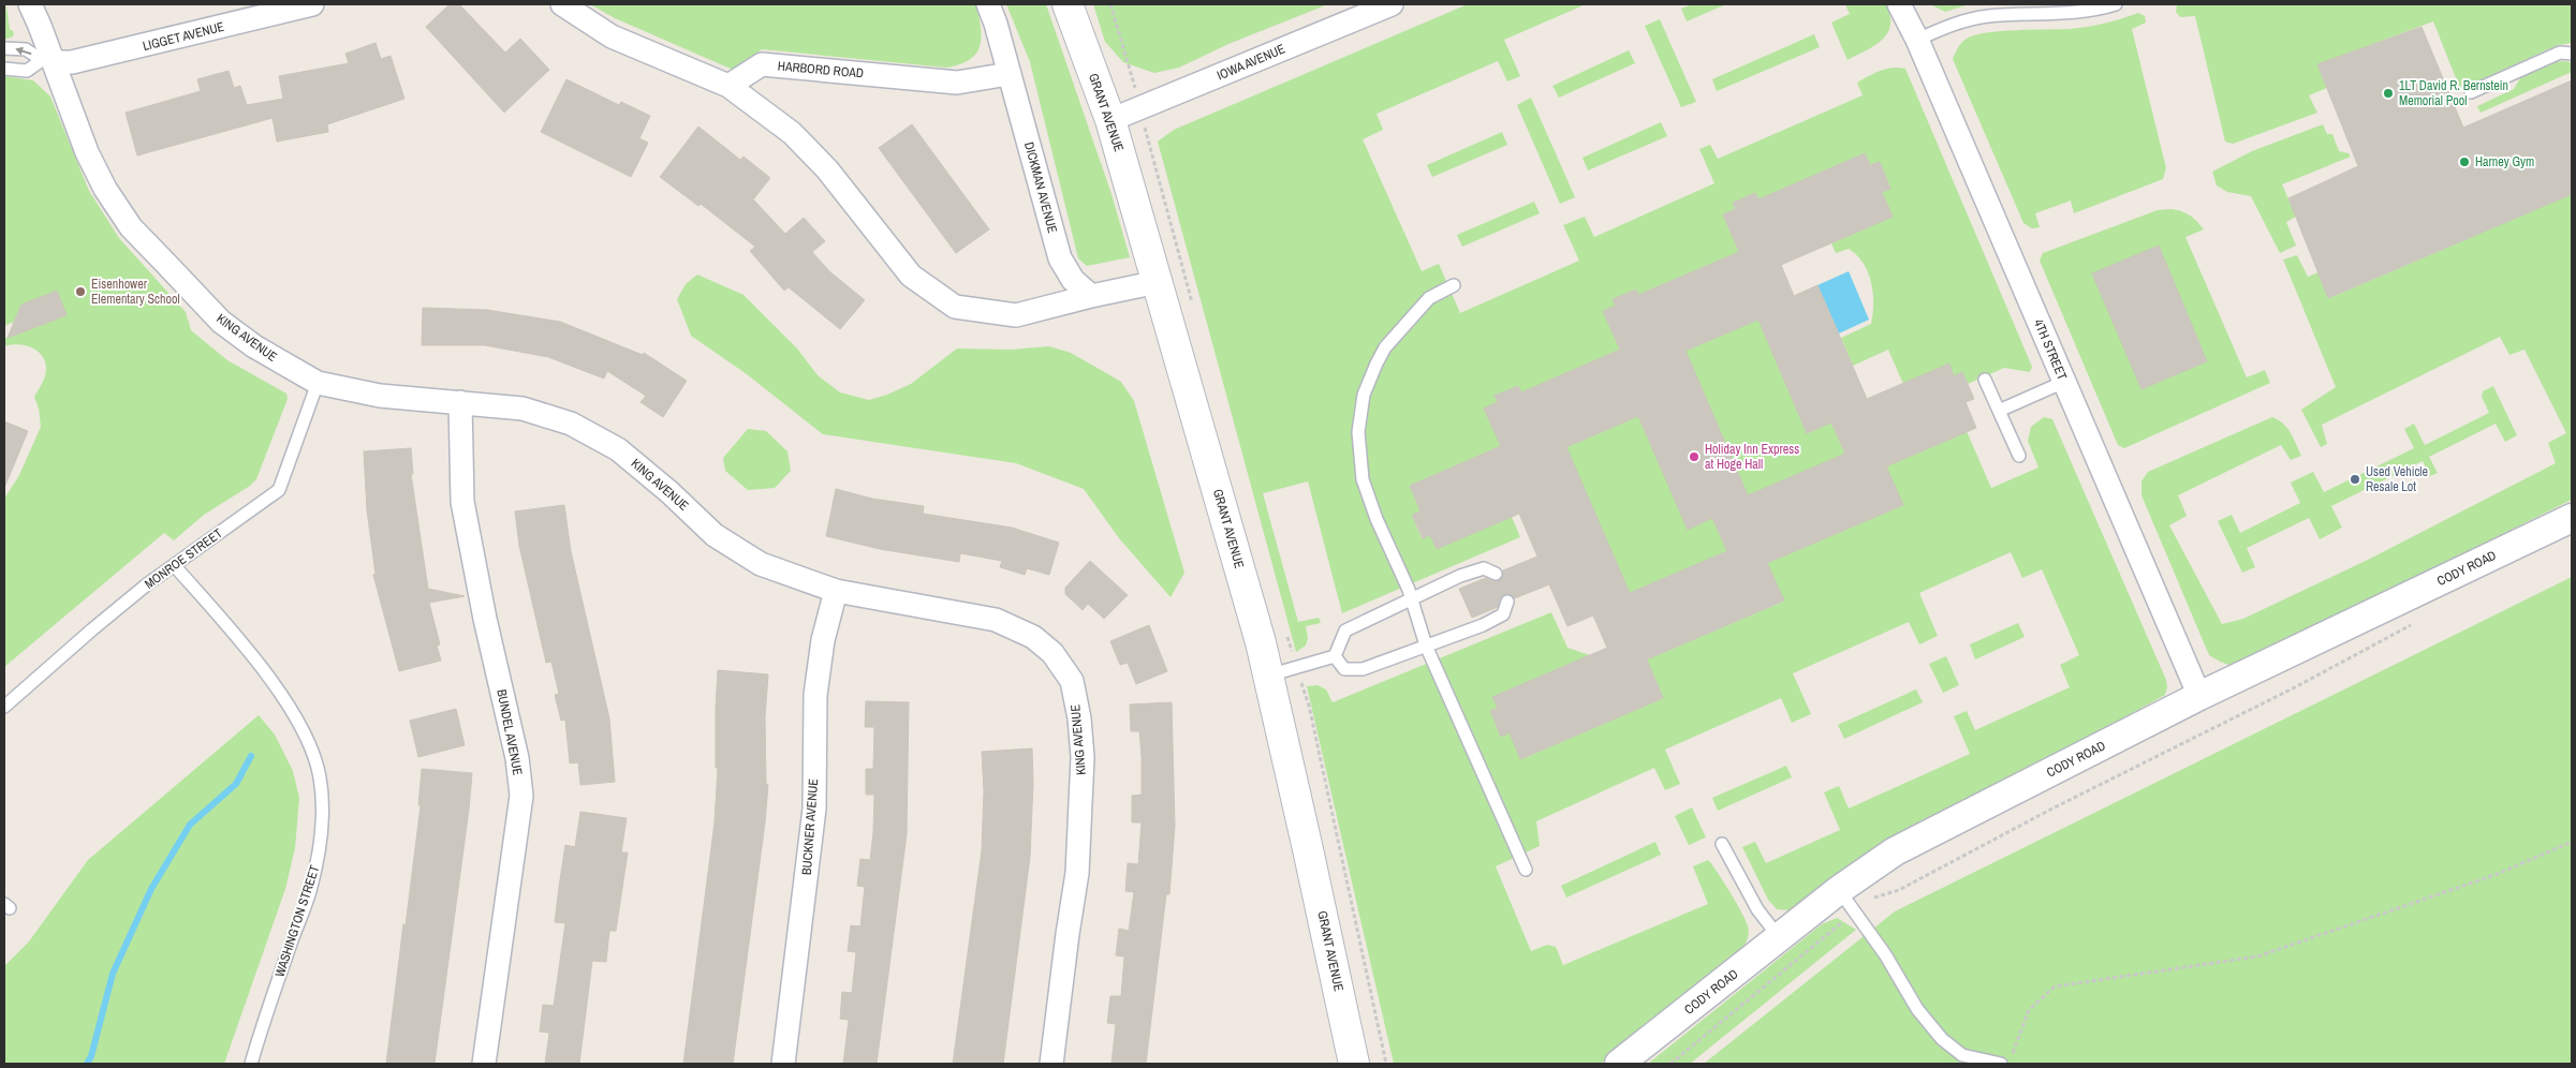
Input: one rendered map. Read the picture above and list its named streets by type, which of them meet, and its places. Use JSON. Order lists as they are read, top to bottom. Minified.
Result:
{"streets":{"main road":["GRANT AVENUE"],"street":["LIGGET AVENUE","IOWA AVENUE","HARBORD ROAD","DICKMAN AVENUE","KING AVENUE","4TH STREET","CODY ROAD","BUNDEL AVENUE","BUCKNER AVENUE"],"lane":["MONROE STREET","WASHINGTON STREET"]},"crossings":[["LIGGET AVENUE","KING AVENUE"],["IOWA AVENUE","GRANT AVENUE"],["HARBORD ROAD","DICKMAN AVENUE"],["KING AVENUE","MONROE STREET"],["KING AVENUE","BUNDEL AVENUE"],["KING AVENUE","BUCKNER AVENUE"],["4TH STREET","CODY ROAD"],["MONROE STREET","WASHINGTON STREET"]],"places":["1LT David R. Bernstein Memorial Pool","Harney Gym","Eisenhower Elementary School","Holiday Inn Express at Hoge Hall","Used Vehicle Resale Lot"]}
